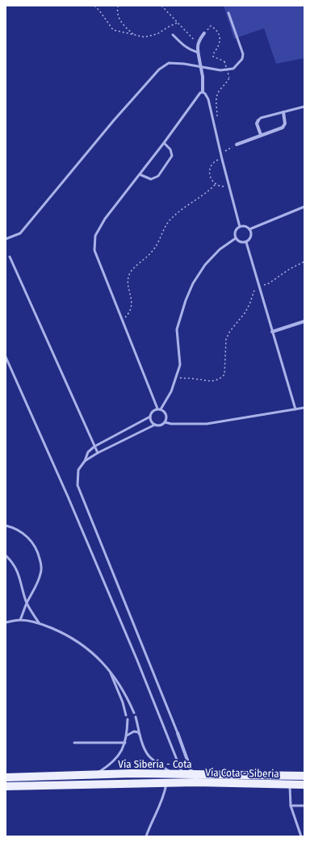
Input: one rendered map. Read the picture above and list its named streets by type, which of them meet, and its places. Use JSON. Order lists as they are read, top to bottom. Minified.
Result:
{"streets":{"main road":["Vía Sibería - Cota","Vía Cota - Siberia"]}}
